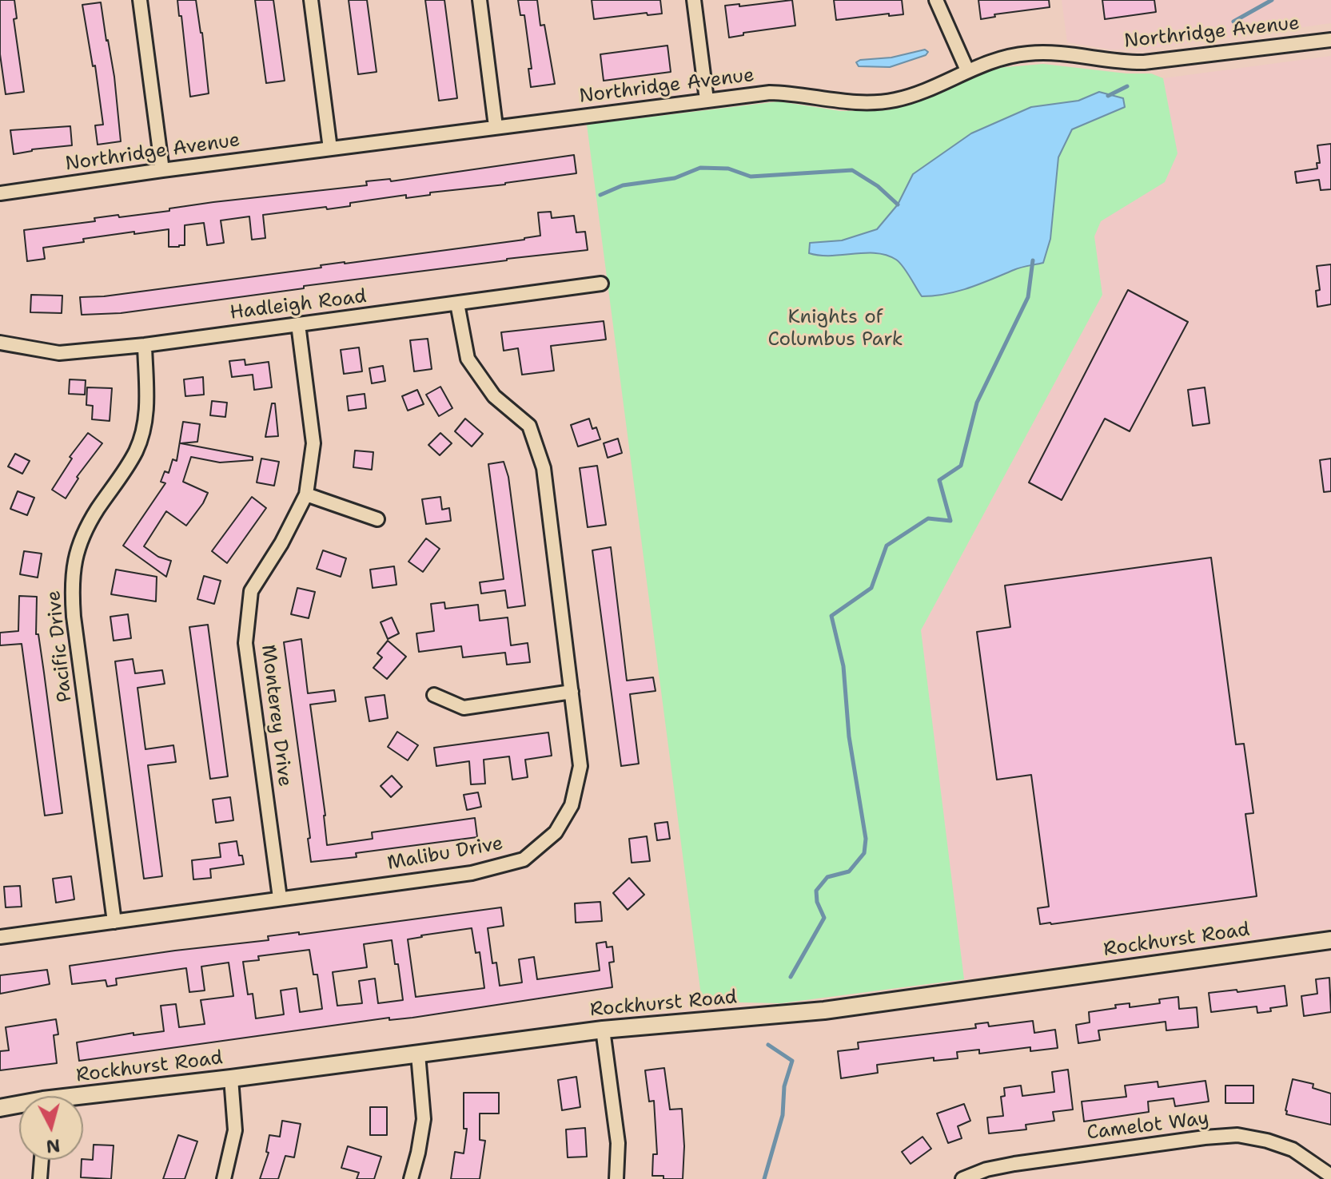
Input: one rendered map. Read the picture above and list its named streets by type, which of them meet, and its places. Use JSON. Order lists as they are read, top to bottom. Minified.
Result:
{"streets":{"street":["Northridge Avenue","Hadleigh Road","Pacific Drive","Monterey Drive","Malibu Drive","Rockhurst Road","Camelot Way"]},"crossings":[["Hadleigh Road","Pacific Drive"],["Hadleigh Road","Monterey Drive"],["Hadleigh Road","Malibu Drive"],["Pacific Drive","Malibu Drive"],["Monterey Drive","Malibu Drive"]],"parks":["Knights of Columbus Park"],"north":"bottom"}
